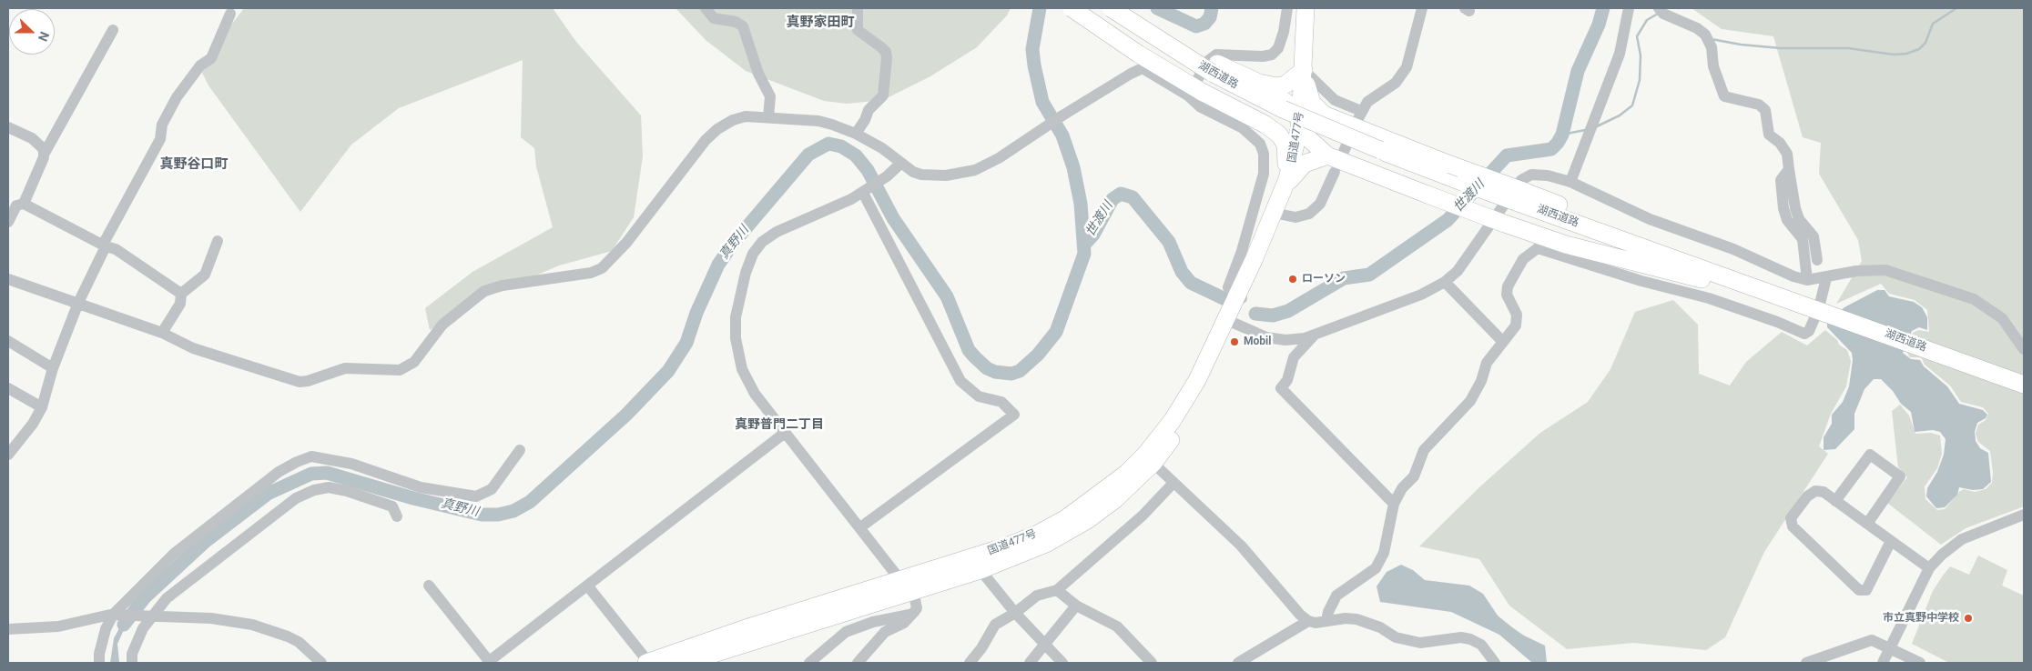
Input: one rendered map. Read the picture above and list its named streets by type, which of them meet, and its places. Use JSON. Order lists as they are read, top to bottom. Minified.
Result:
{"streets":{"highway":["湖西道路","国道477号"]},"crossings":[["湖西道路","国道477号"]],"districts":["真野家田町","真野谷口町","真野普門二丁目"],"water":["世渡川","真野川"],"places":["ローソン","Mobil","市立真野中学校"],"north":"right"}
